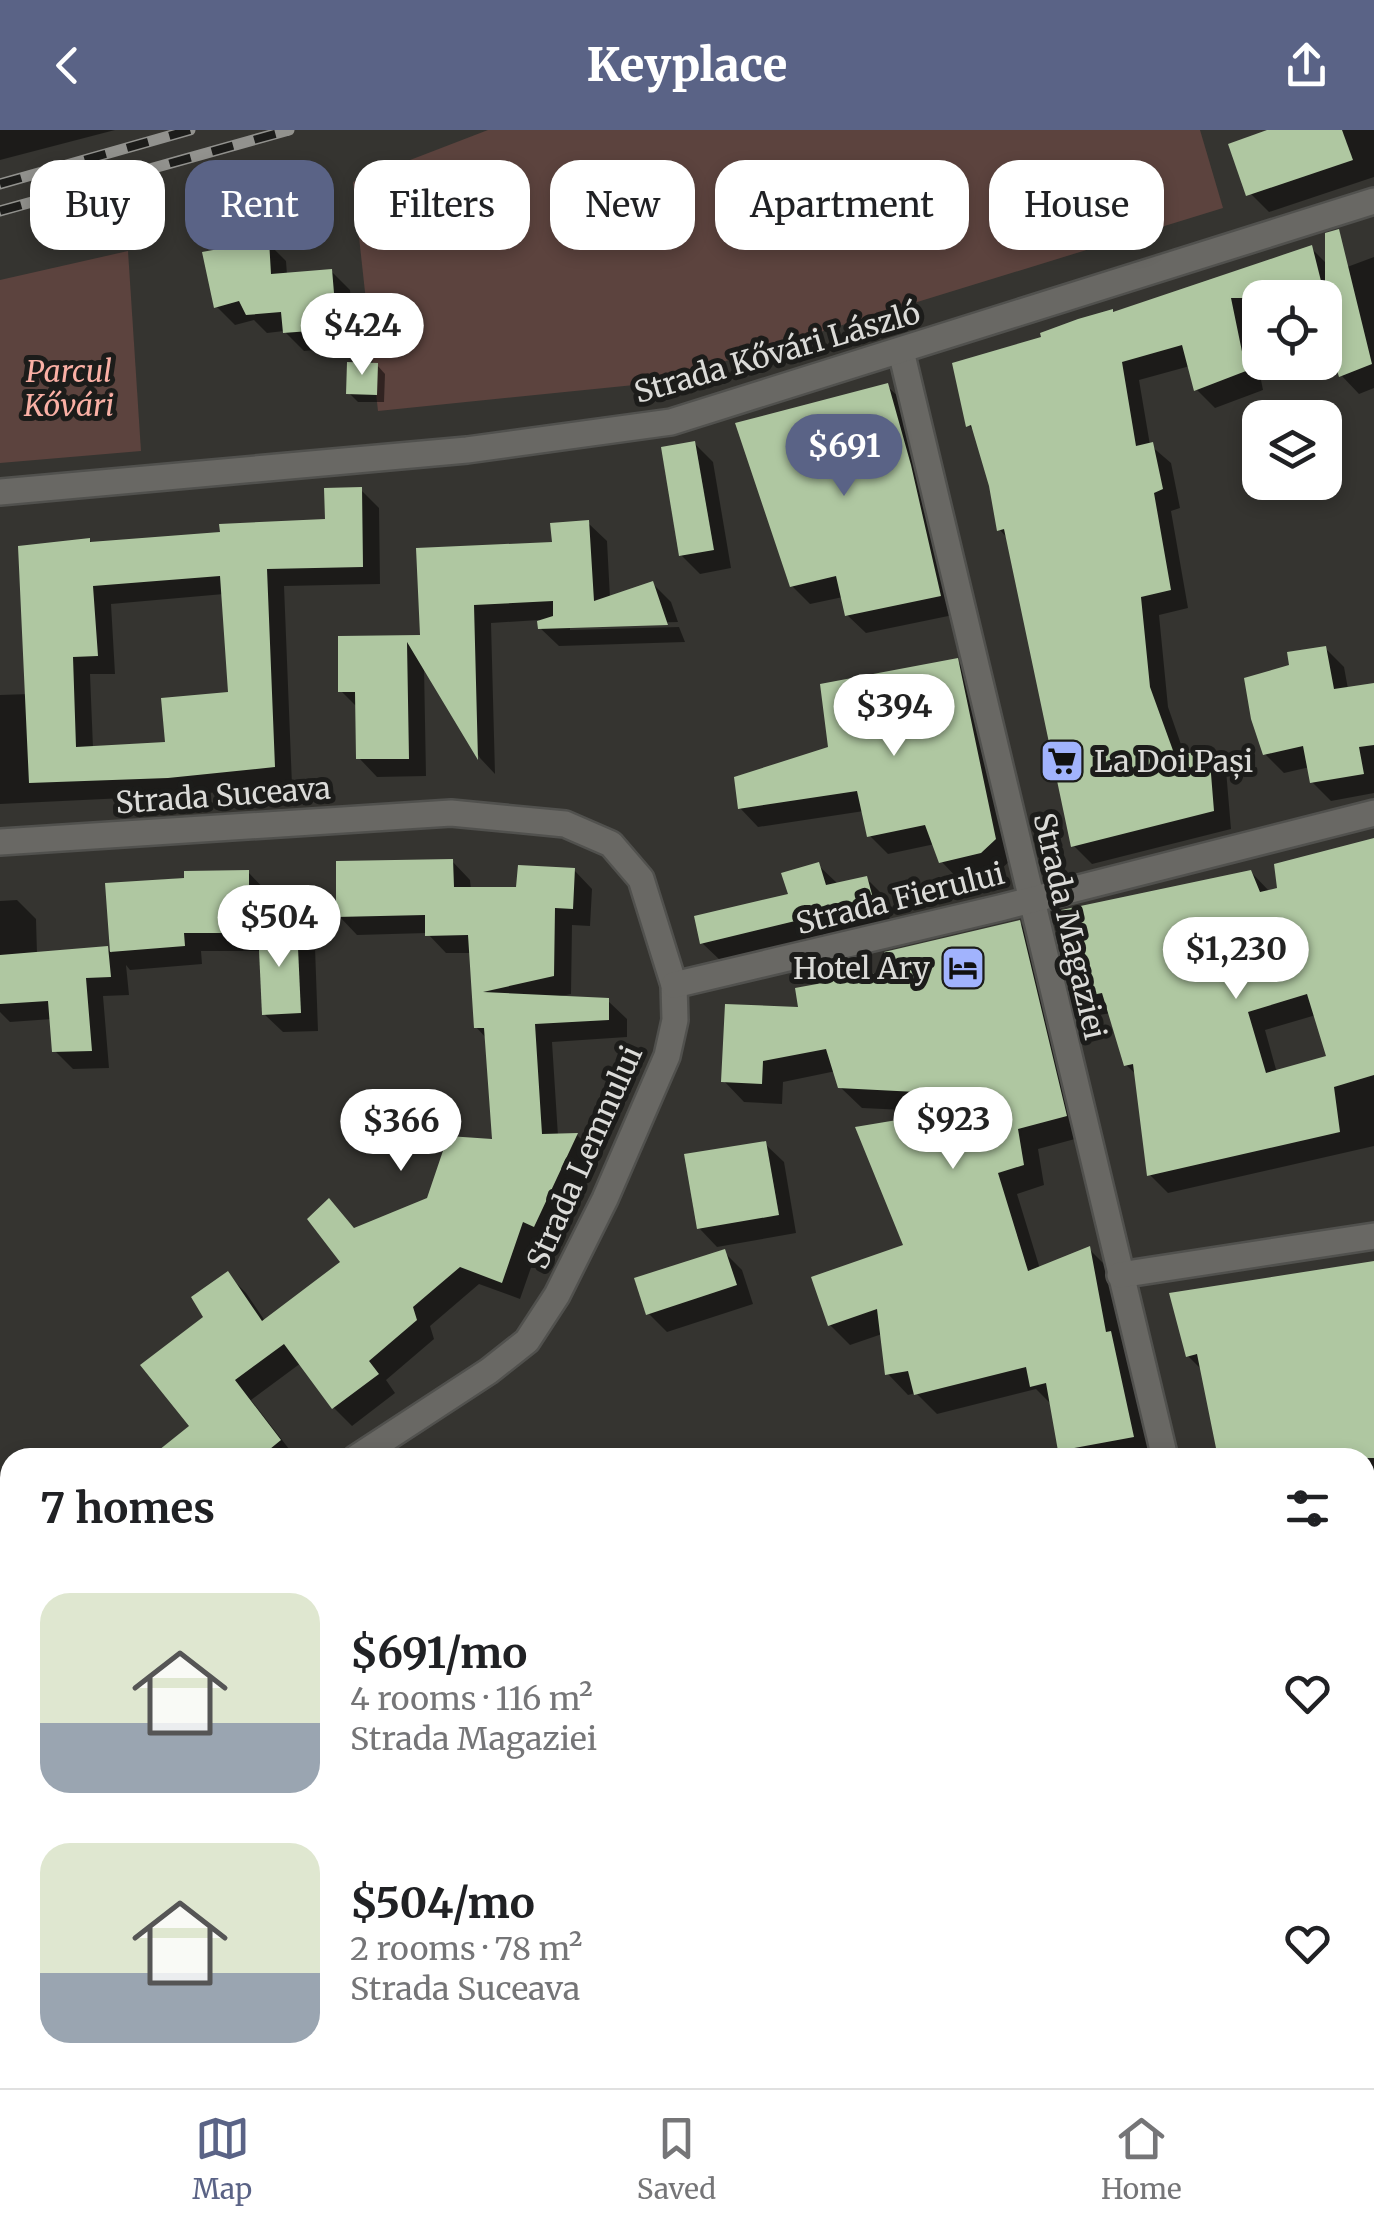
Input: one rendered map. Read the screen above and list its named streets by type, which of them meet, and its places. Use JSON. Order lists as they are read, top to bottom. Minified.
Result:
{"streets":{"street":["Strada Kővári László","Strada Suceava","Strada Fierului","Strada Magaziei","Strada Lemnului"]},"crossings":[["Strada Kővári László","Strada Magaziei"],["Strada Suceava","Strada Lemnului"],["Strada Fierului","Strada Magaziei"],["Strada Fierului","Strada Lemnului"]],"parks":["Parcul Kővári"],"places":{"supermarket":["La Doi Pași"],"hotel":["Hotel Ary"]},"page":{"header":"Keyplace","chip":["Buy","Rent","Filters","New","Apartment","House"],"price":["$424","$691","$394","$504","$1,230","$923","$366"],"heading":"7 homes","list":[{"name":"$691/mo","note":"4 rooms · 116 m² · Strada Magaziei"},{"name":"$504/mo","note":"2 rooms · 78 m² · Strada Suceava"}],"tabs":["Map","Saved","Home"]}}
